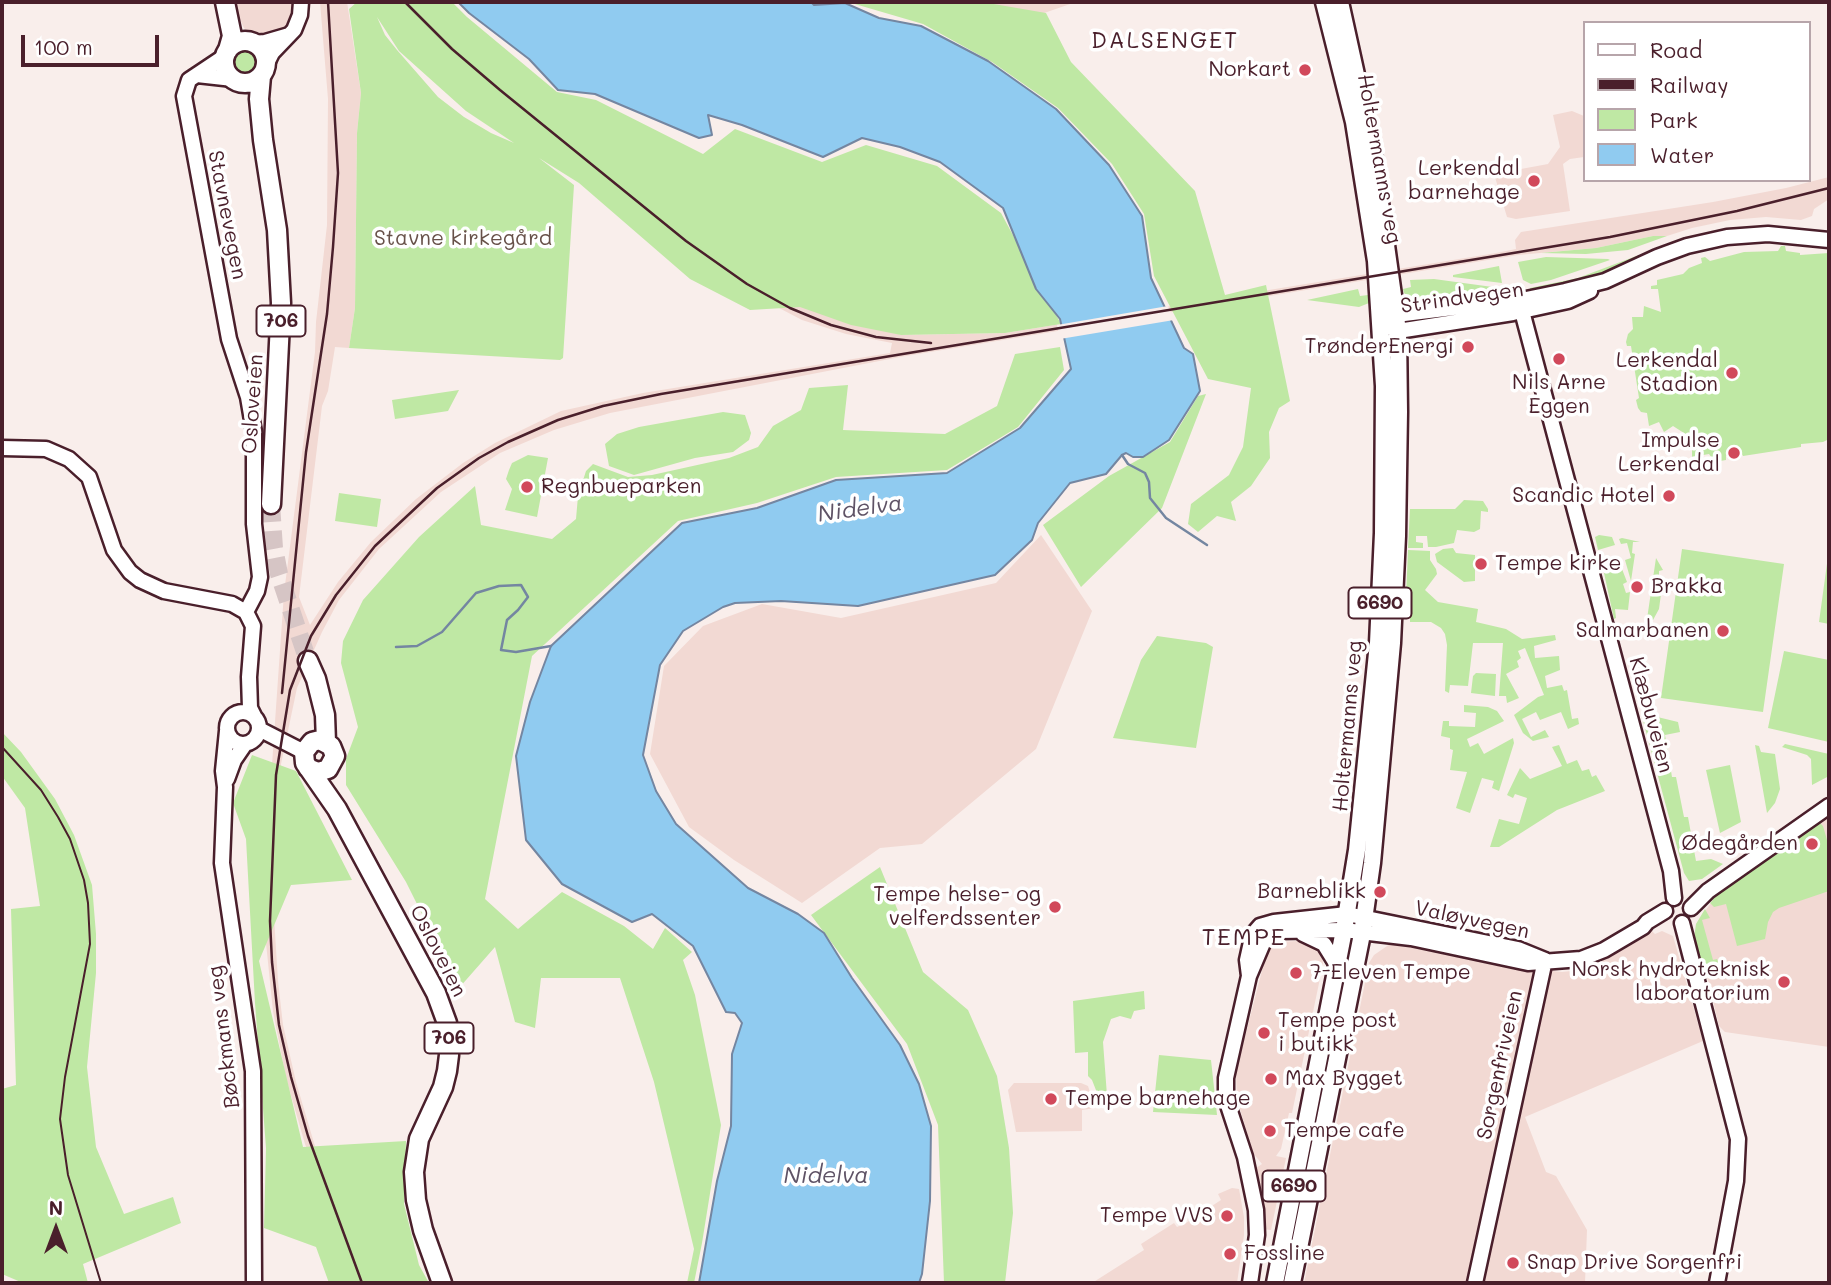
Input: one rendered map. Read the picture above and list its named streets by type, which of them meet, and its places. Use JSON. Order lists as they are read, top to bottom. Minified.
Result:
{"streets":{"highway":["706","Osloveien"],"main road":["Holtermanns veg","6690"],"street":["Stavnevegen","Strindvegen","Klæbuveien","Valøyvegen","Bøckmans veg","Sorgenfriveien"]},"crossings":[["Holtermanns veg","Strindvegen"],["Holtermanns veg","Valøyvegen"],["Strindvegen","Klæbuveien"],["706","Osloveien"],["Osloveien","Bøckmans veg"],["Valøyvegen","Sorgenfriveien"]],"districts":["DALSENGET","TEMPE"],"water":["Nidelva"],"parks":["Stavne kirkegård"],"places":["Norkart","Lerkendal barnehage","TrønderEnergi","Nils Arne Eggen","Lerkendal Stadion","Impulse Lerkendal","Regnbueparken","Scandic Hotel","Tempe kirke","Brakka","Salmarbanen","Ødegården","Barneblikk","Tempe helse- og velferdssenter","7-Eleven Tempe","Norsk hydroteknisk laboratorium","Tempe post i butikk","Max Bygget","Tempe barnehage","Tempe cafe","Tempe VVS","Fossline","Snap Drive Sorgenfri"],"legend":["Road","Railway","Park","Water"],"scale_bar":"100 m","north":"top"}
